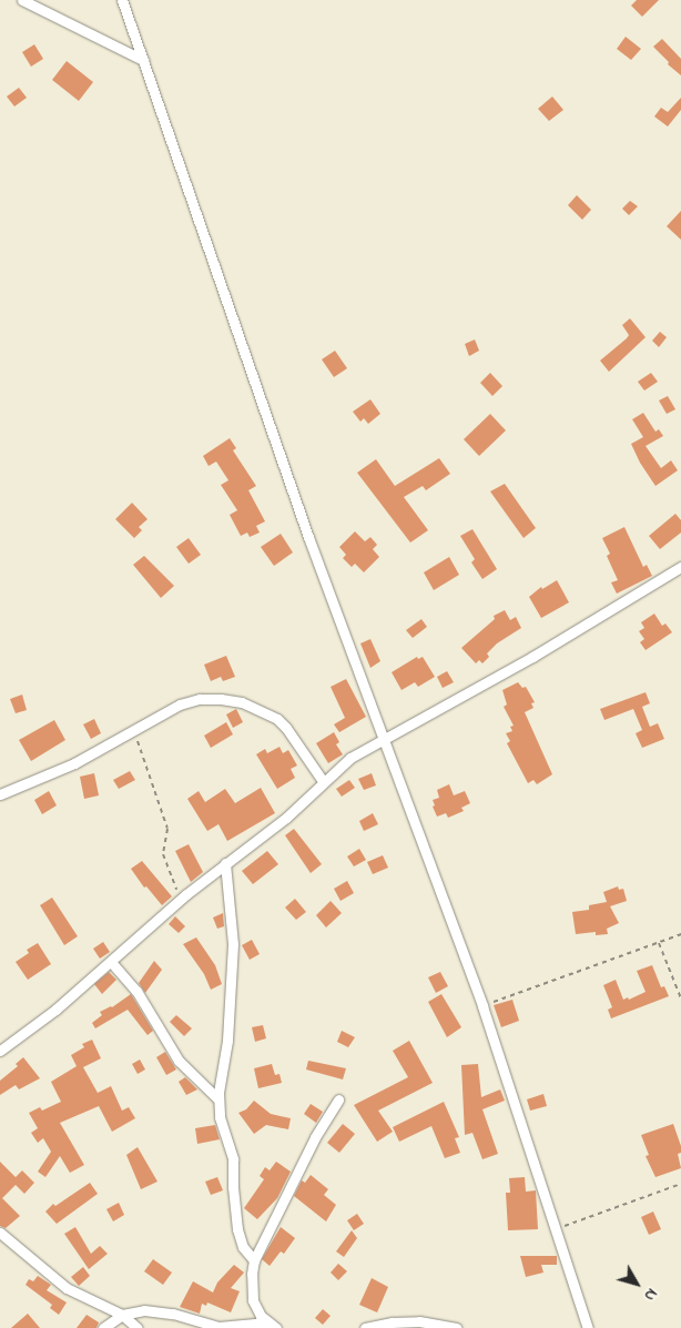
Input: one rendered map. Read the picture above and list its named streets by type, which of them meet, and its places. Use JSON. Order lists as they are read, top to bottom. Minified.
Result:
{"north":"bottom right"}
